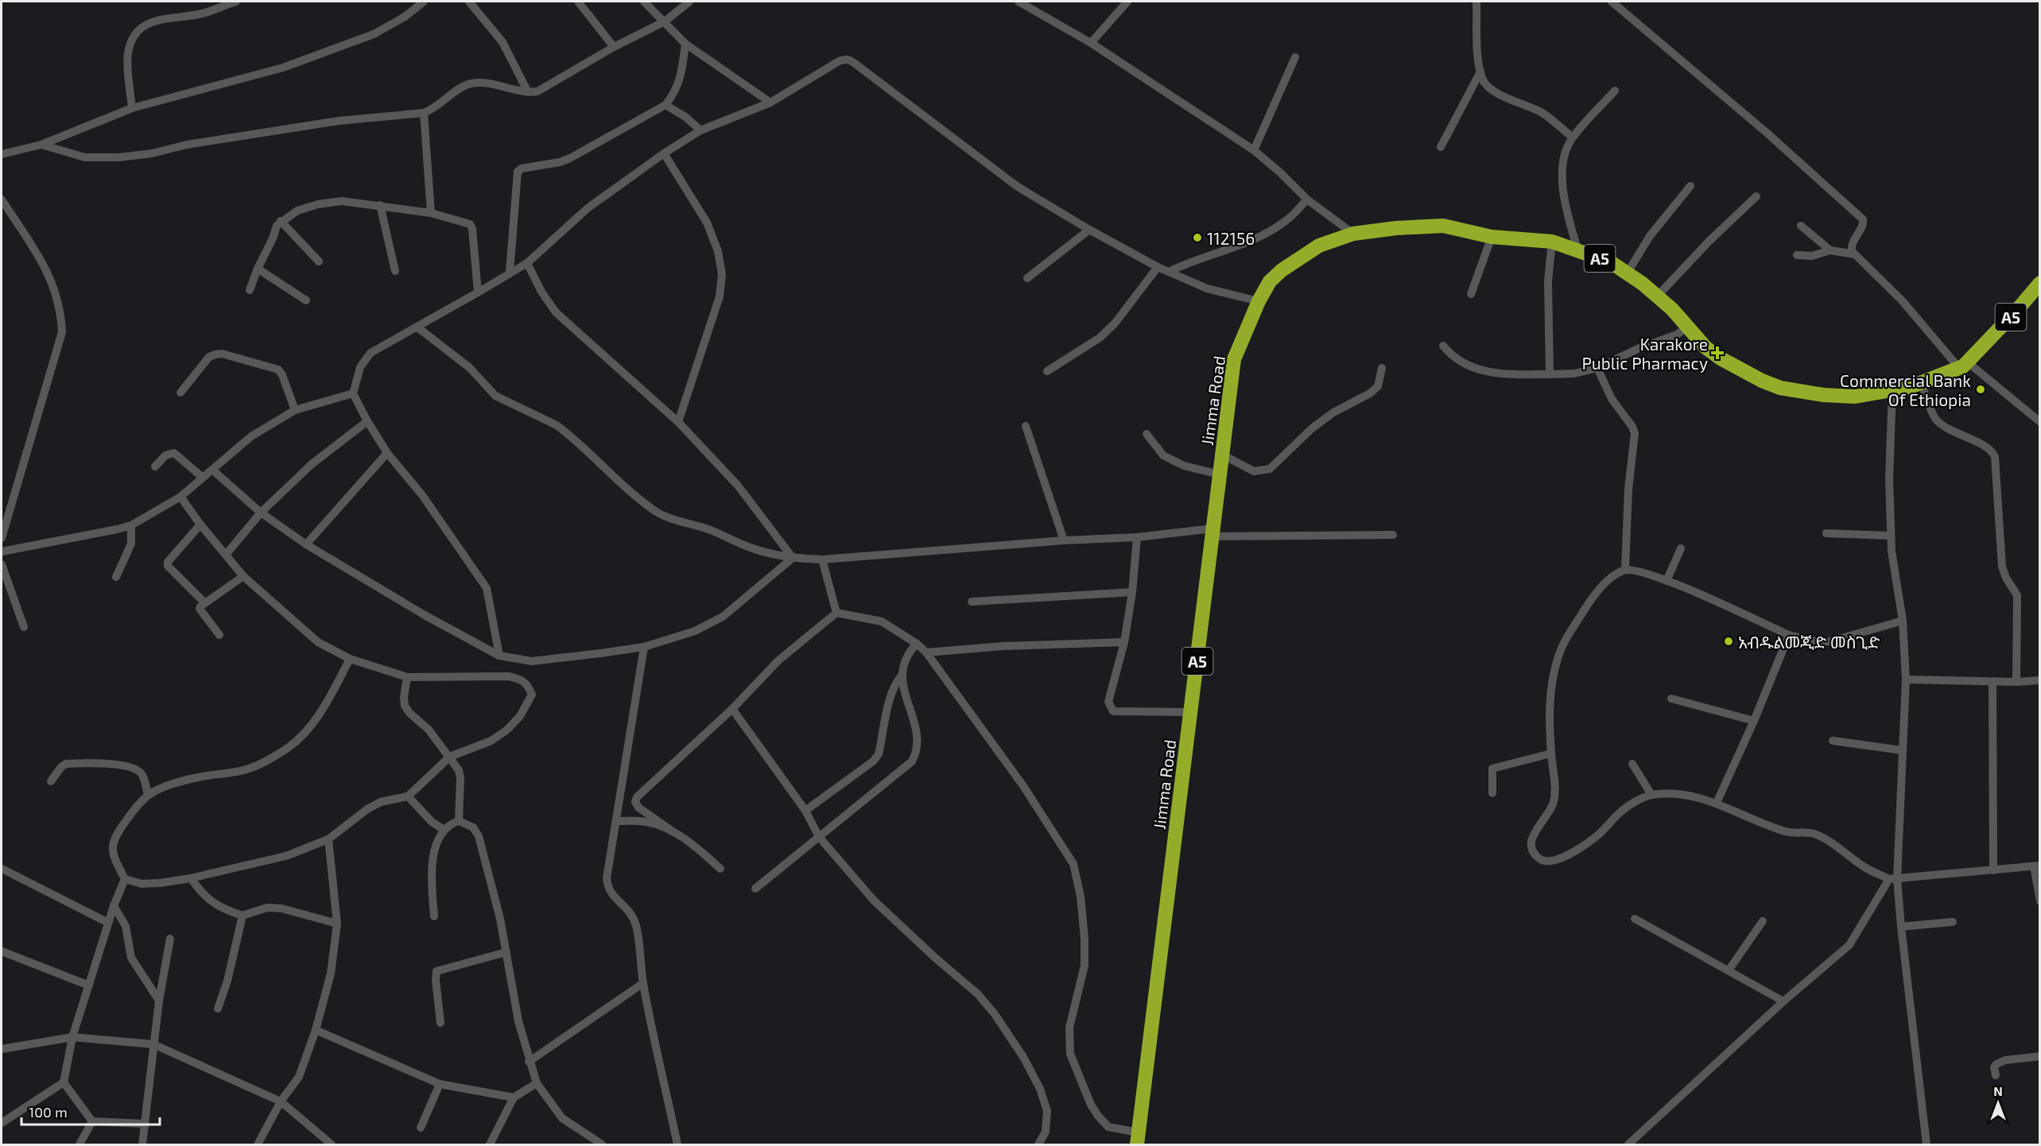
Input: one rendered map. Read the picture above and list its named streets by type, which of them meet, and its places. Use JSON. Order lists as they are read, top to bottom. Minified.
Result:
{"streets":{"highway":["A5","Jimma Road"]},"places":{"other":["112156","Commercial Bank Of Ethiopia","አብዱልመጂድ መስጊድ"],"health":["Karakore Public Pharmacy"]},"scale_bar":"100 m","north":"top"}
